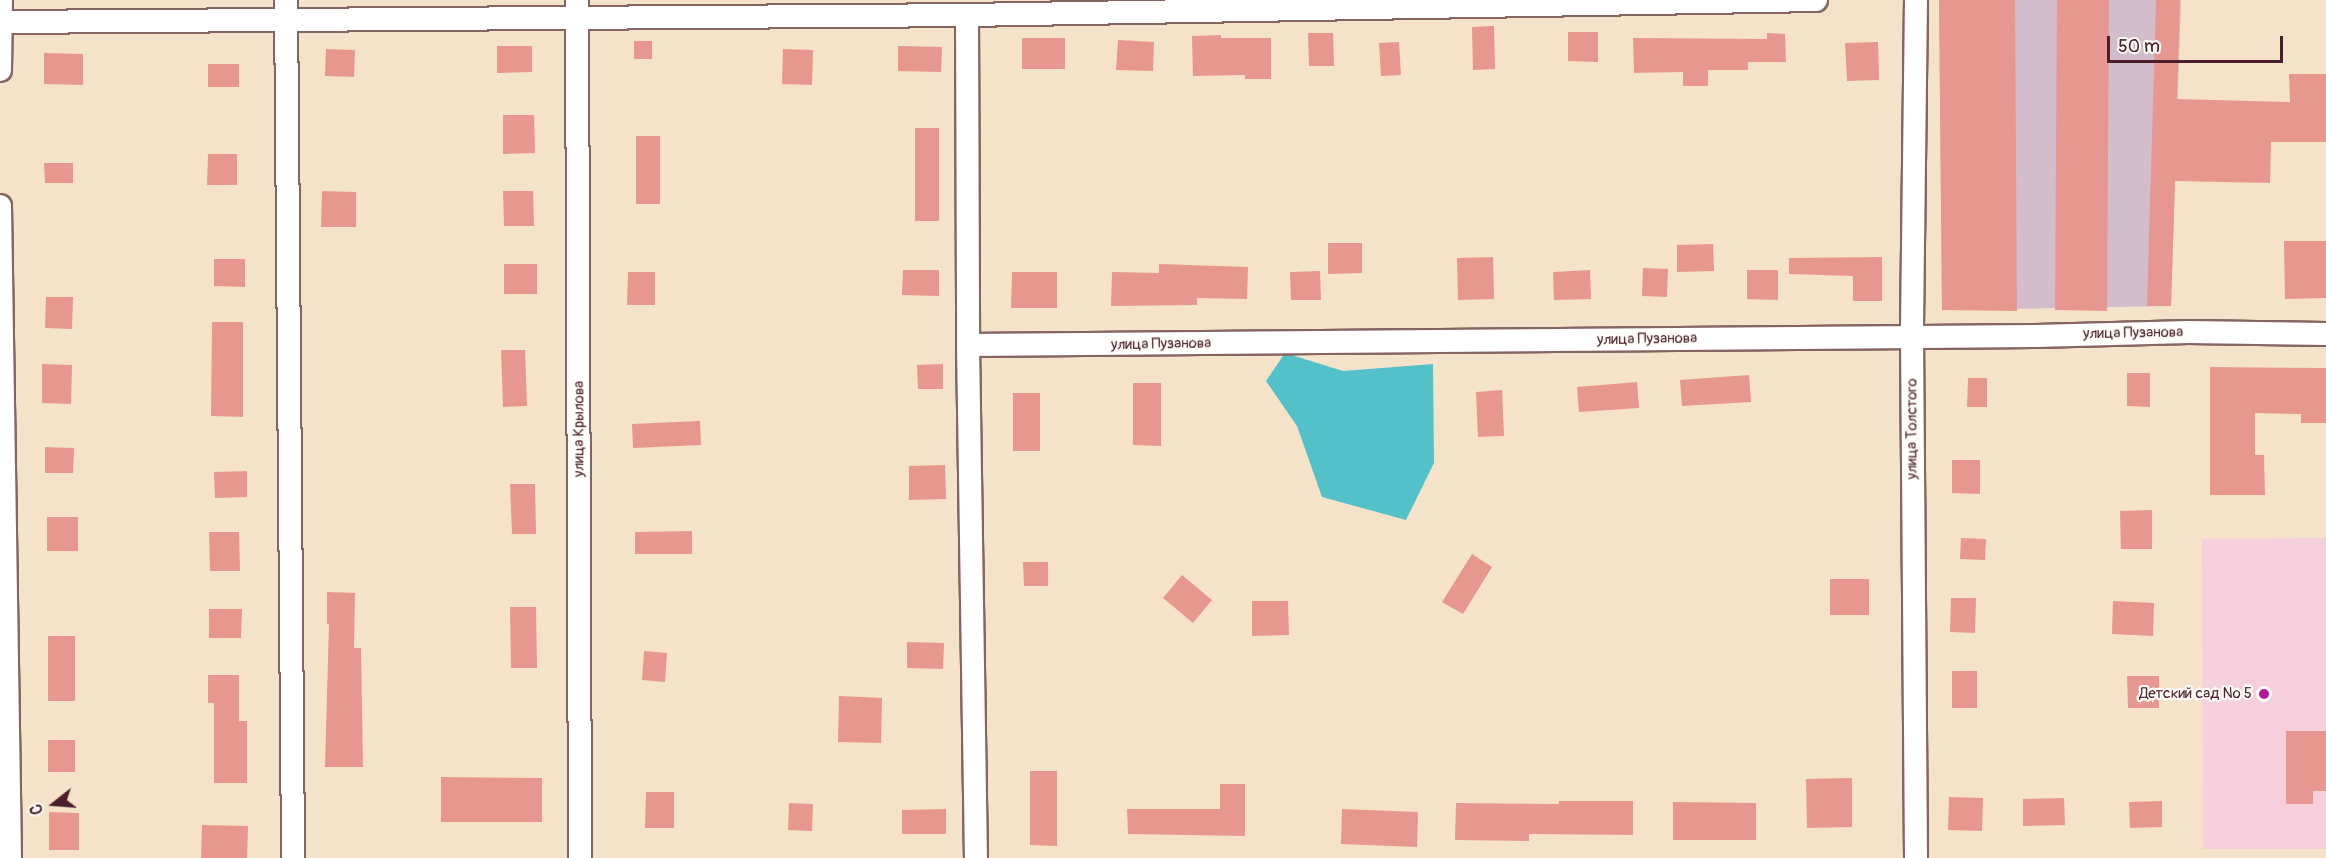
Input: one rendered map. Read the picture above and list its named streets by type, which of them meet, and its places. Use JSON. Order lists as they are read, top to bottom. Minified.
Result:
{"streets":{"street":["улица Пузанова","улица Крылова","улица Толстого"]},"crossings":[["улица Пузанова","улица Толстого"]],"places":["Детский сад № 5"],"scale_bar":"50 m","north":"left"}
